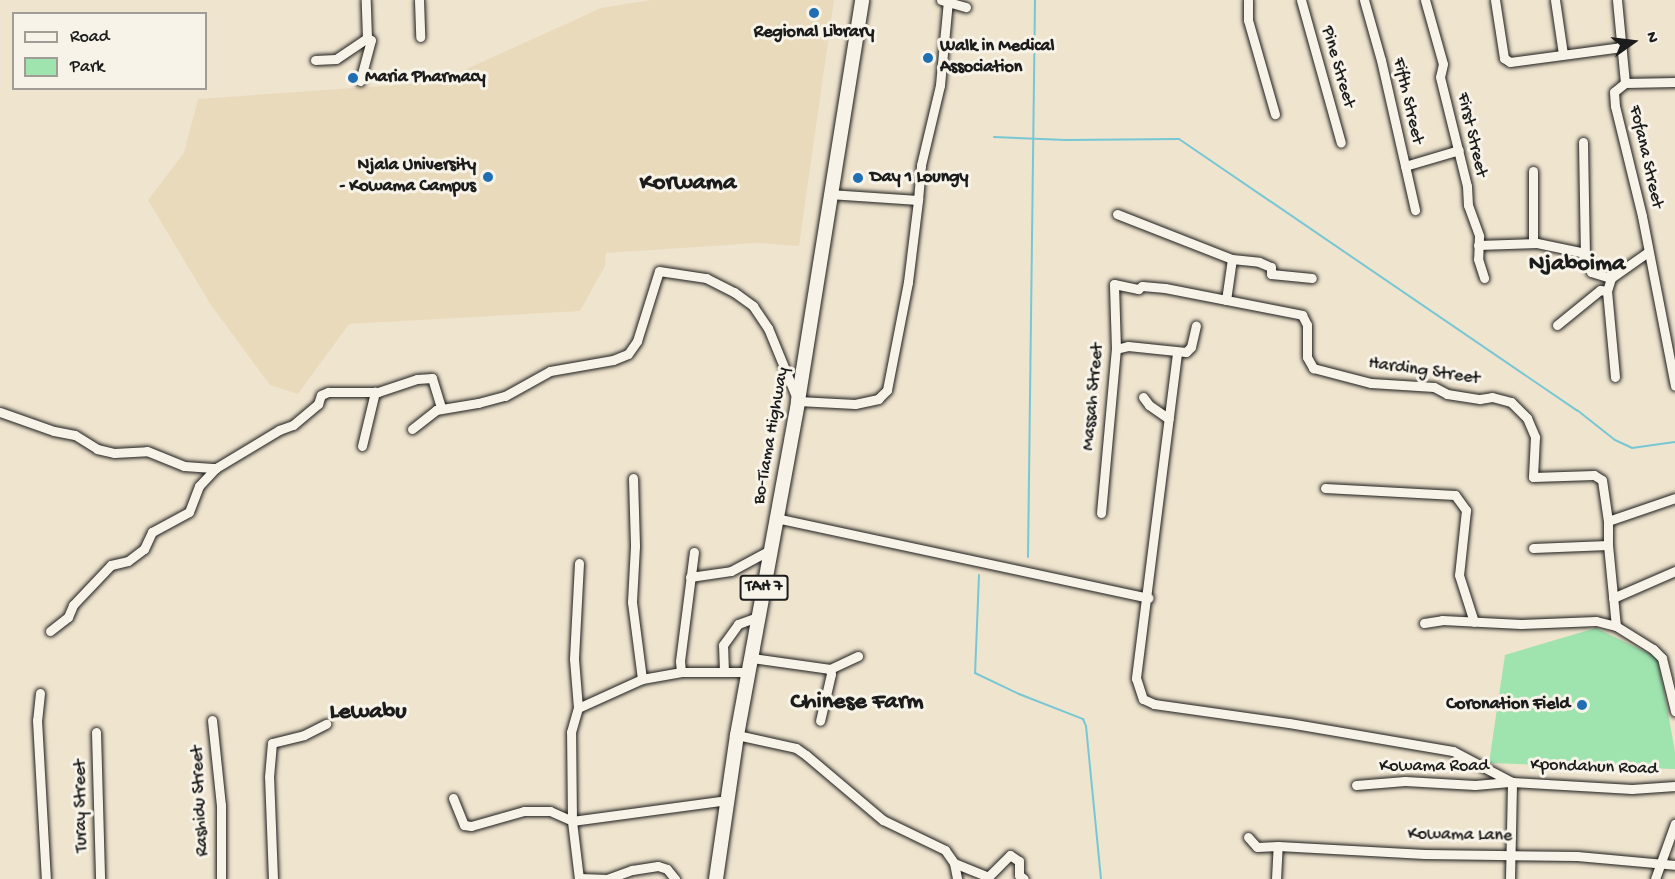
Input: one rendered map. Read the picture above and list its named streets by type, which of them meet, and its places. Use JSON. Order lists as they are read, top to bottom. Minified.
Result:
{"streets":{"highway":["Bo-Tiama Highway","TAH 7"],"street":["Pine Street","Fifth Street","First Street","Fofana Street","Harding Street","Massah Street","Kowama Road","Kpondahun Road","Rashidu Street","Turay Street","Kowama Lane"]},"crossings":[["Harding Street","Massah Street"],["Kowama Road","Kpondahun Road"]],"districts":["Korwama","Njaboima","Chinese Farm","Lewabu"],"places":["Regional Library","Walk in Medical Association","Maria Pharmacy","Njala University - Kowama Campus","Day 1 Loungy","Coronation Field"],"legend":["Road","Park"],"north":"right"}
